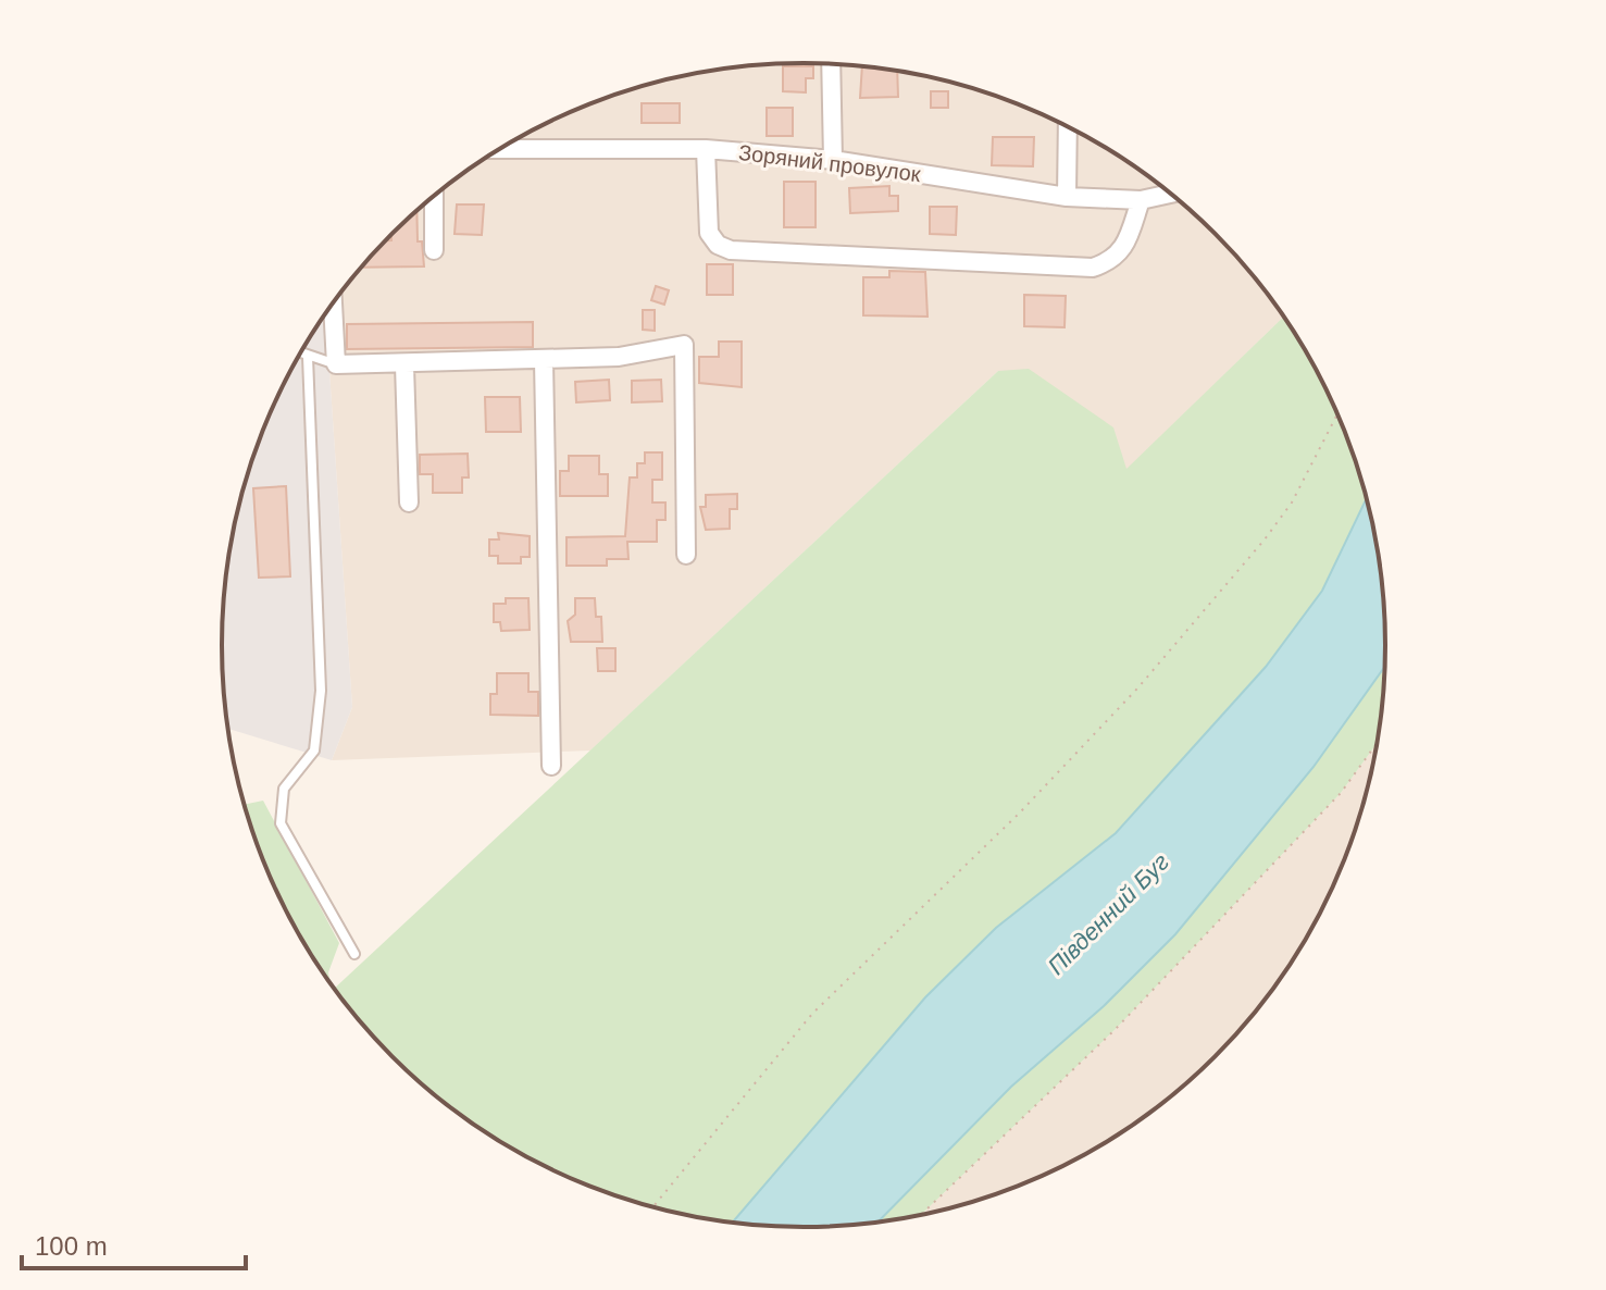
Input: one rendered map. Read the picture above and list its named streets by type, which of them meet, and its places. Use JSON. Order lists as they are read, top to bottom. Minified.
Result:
{"streets":{"street":["Зоряний провулок"]},"water":["Південний Буг"],"scale_bar":"100 m"}
